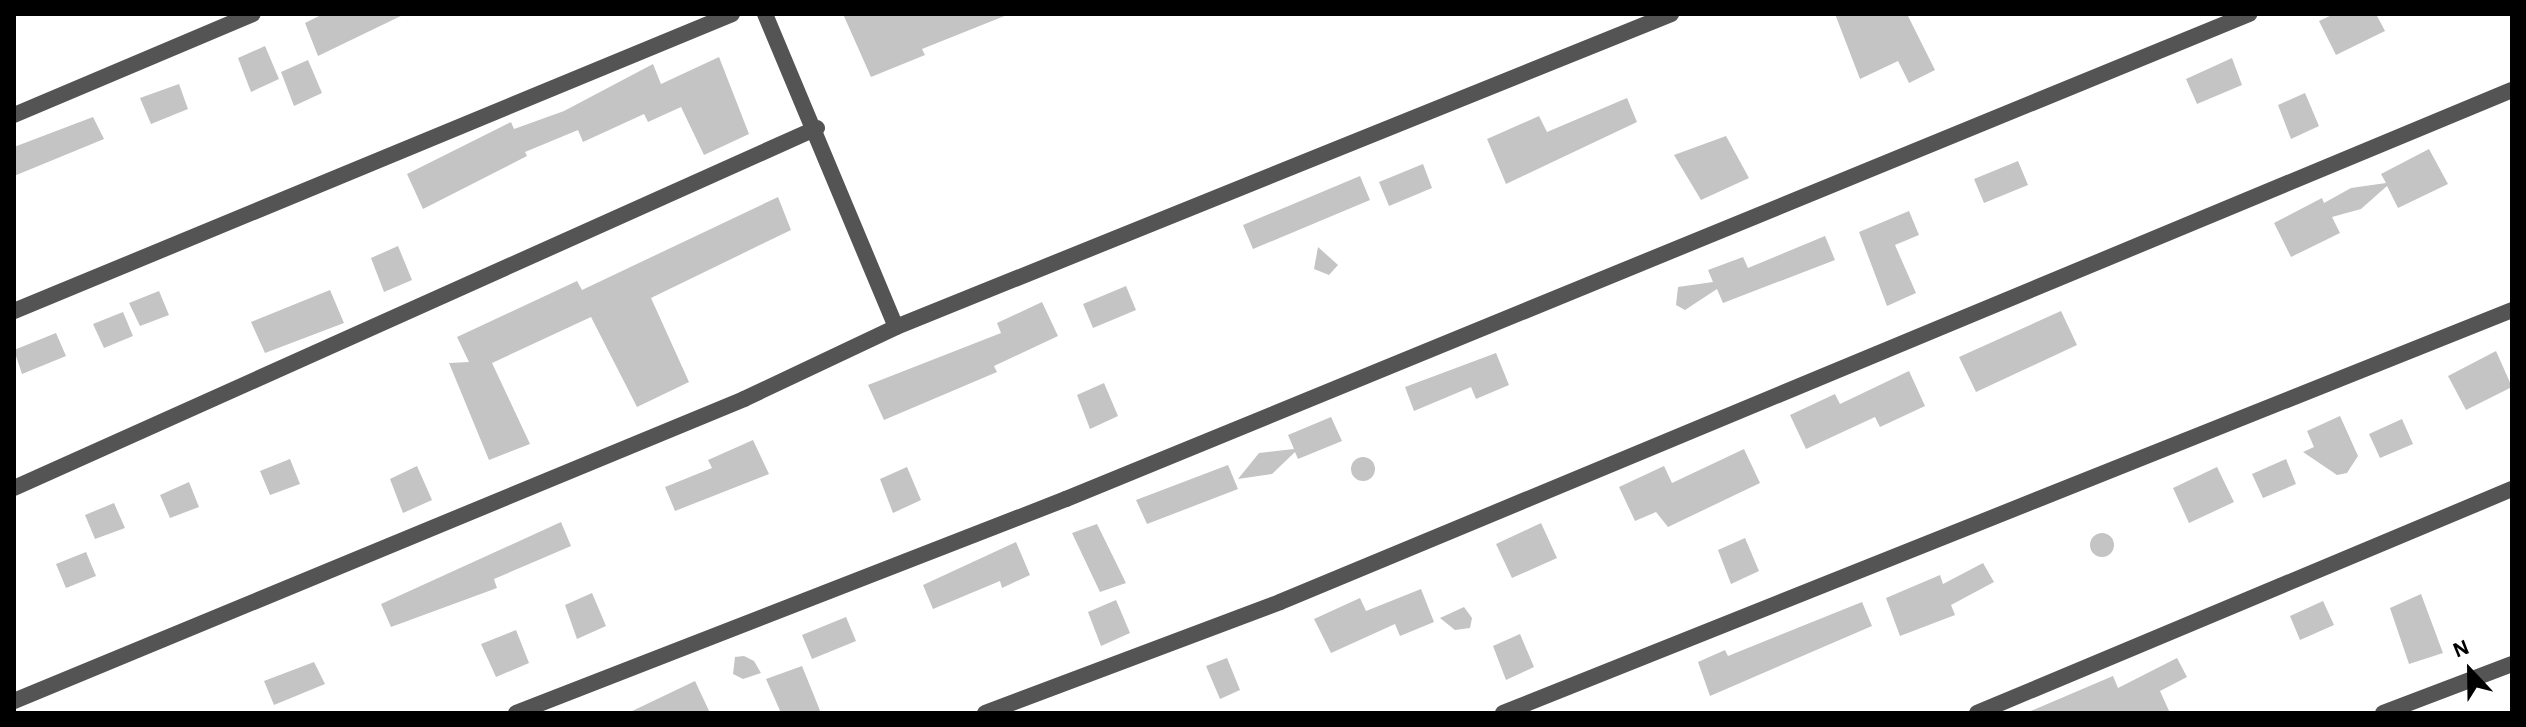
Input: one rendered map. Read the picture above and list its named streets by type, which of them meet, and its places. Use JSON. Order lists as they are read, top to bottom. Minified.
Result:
{"north":"top"}
